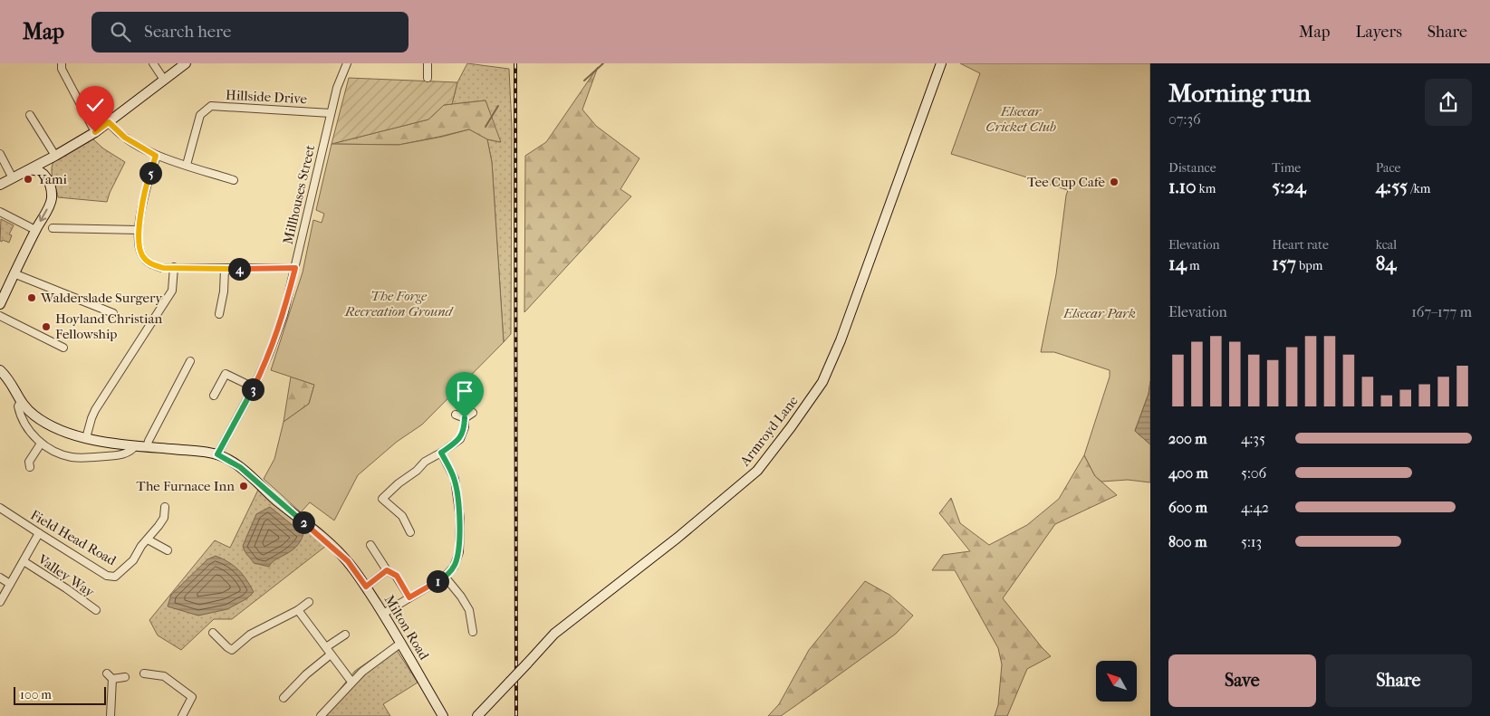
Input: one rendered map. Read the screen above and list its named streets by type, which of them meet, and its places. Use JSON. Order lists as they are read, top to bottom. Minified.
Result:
{"streets":{"street":["Hillside Drive","Millhouses Street","Armroyd Lane","Field Head Road","Valley Way","Milton Road"]},"crossings":[["Hillside Drive","Millhouses Street"],["Millhouses Street","Milton Road"],["Field Head Road","Valley Way"]],"parks":["Elsecar Cricket Club","The Forge Recreation Ground","Elsecar Park"],"places":["Yami","Tee Cup Cafe","Walderslade Surgery","Hoyland Christian Fellowship","The Furnace Inn"],"scale_bar":"100 m","north":"top left","page":{"header":"Map","search":"Search here","nav":["Map","Layers","Share"],"heading":["Morning run","07:36"],"stats":[["Distance","1.10 km"],["Time","5:24"],["Pace","4:55 /km"],["Elevation","14 m"],["Heart rate","157 bpm"],["kcal","84"]],"pins":["5","4","3","2","1"],"chart":["Elevation","167–177 m"],"list":[{"name":"200 m","note":"4:35"},{"name":"400 m","note":"5:06"},{"name":"600 m","note":"4:42"},{"name":"800 m","note":"5:13"}],"buttons":["Save","Share"],"scale":"100 m"}}
